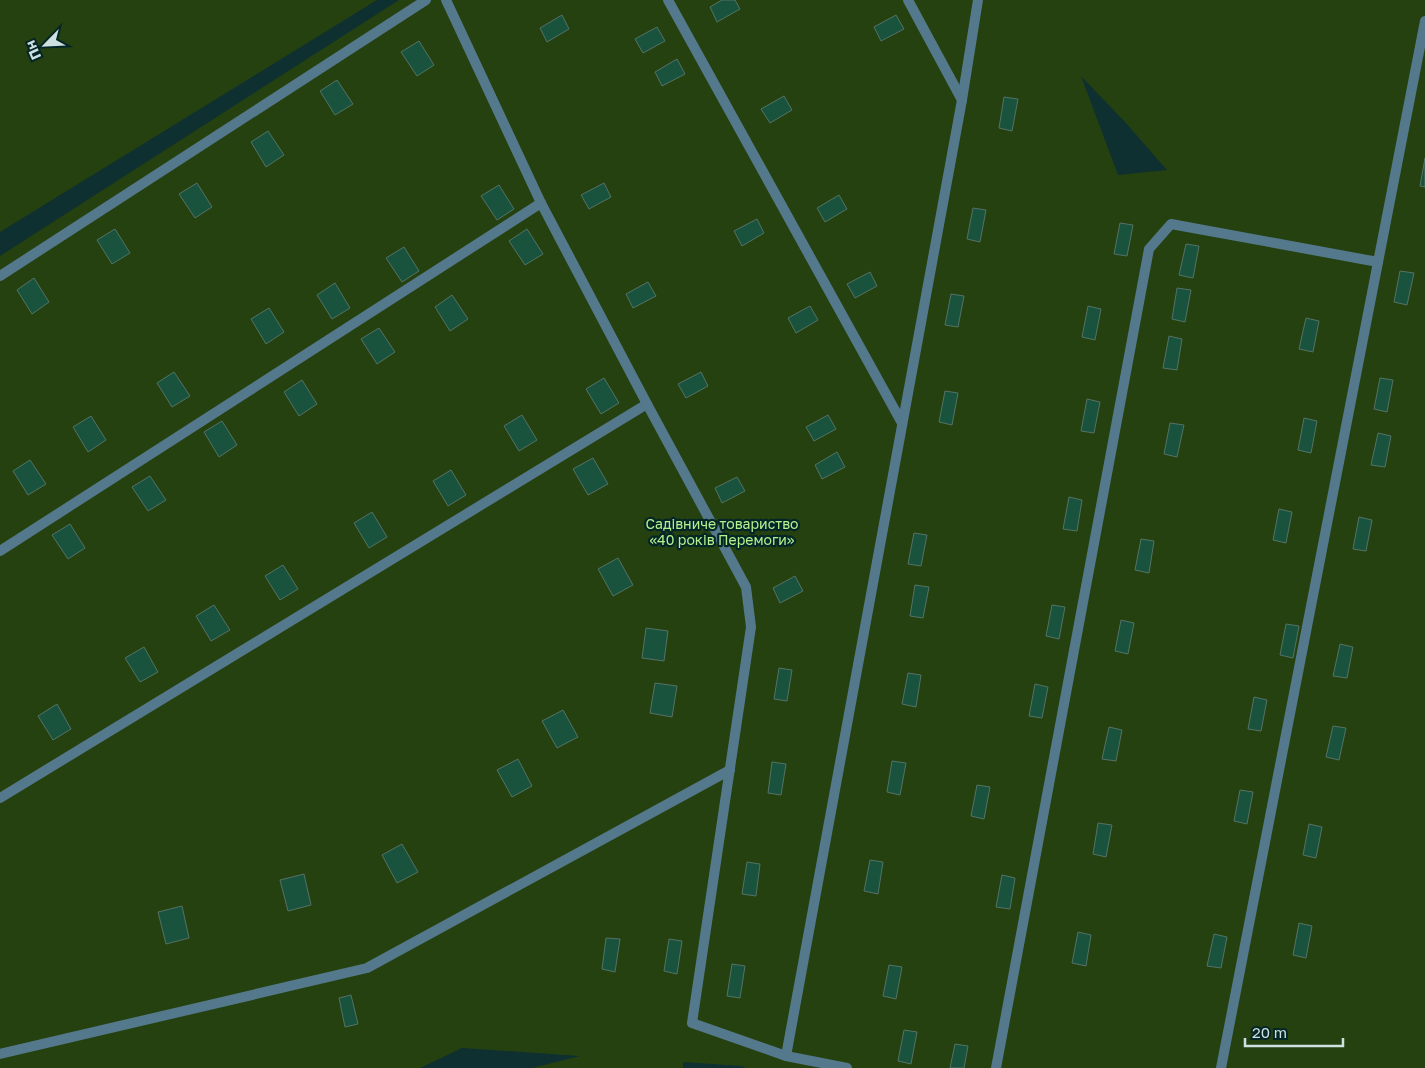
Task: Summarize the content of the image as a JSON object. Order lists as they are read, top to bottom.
{
  "parks": ["Садівниче товариство «40 років Перемоги»"],
  "scale_bar": "20 m",
  "north": "bottom left"
}
